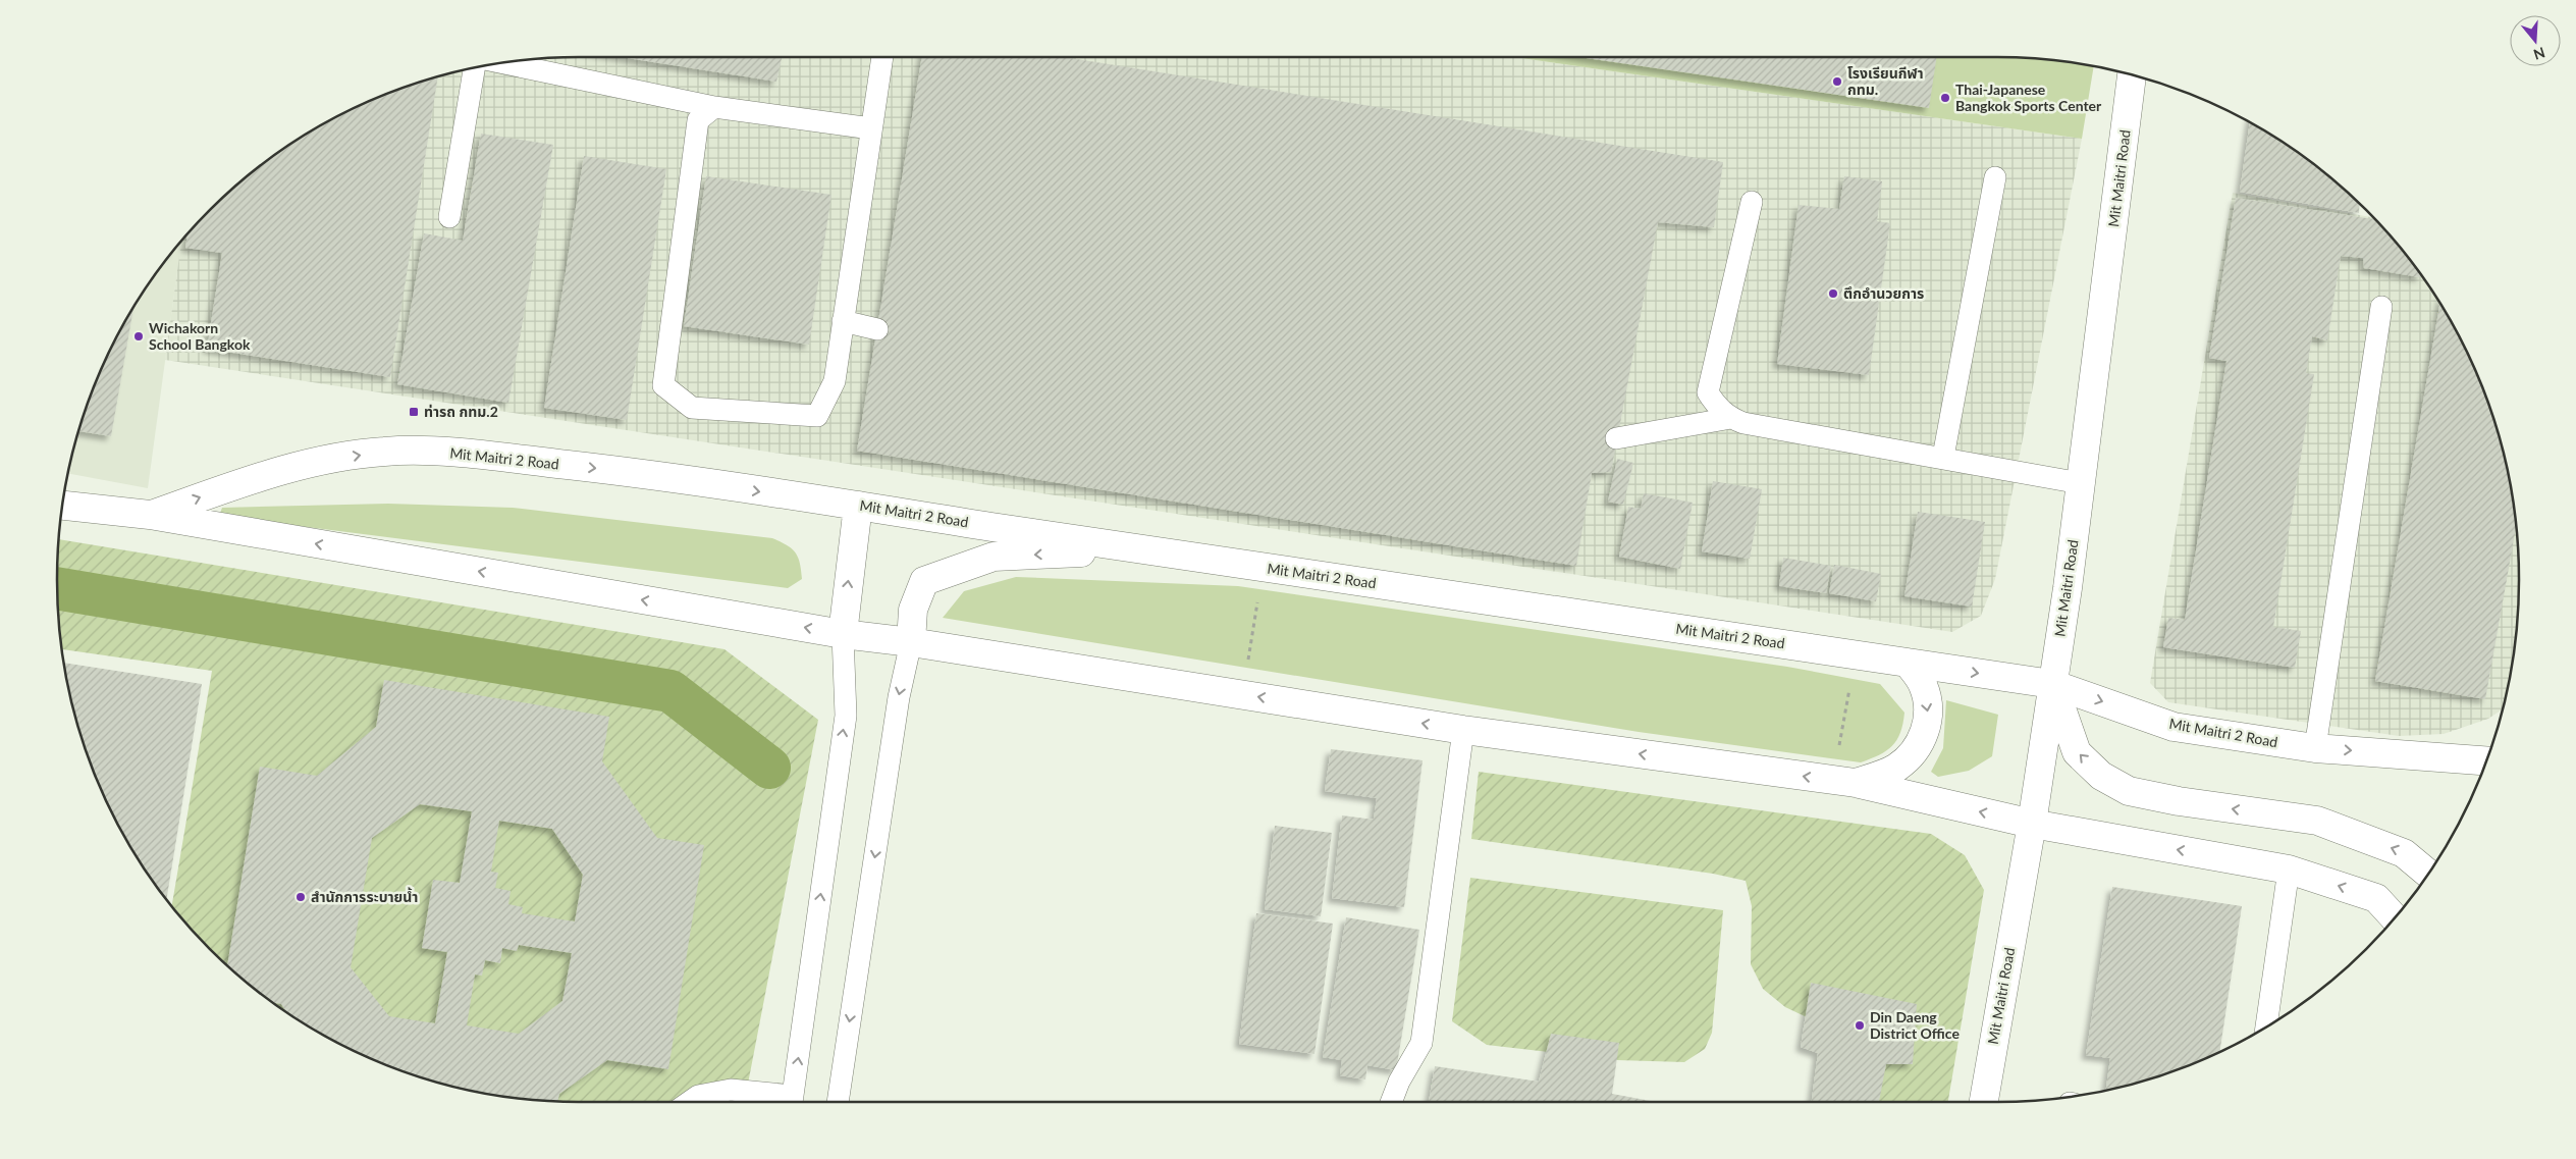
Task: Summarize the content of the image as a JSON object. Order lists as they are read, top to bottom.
{
  "streets": {
    "street": ["Mit Maitri Road", "Mit Maitri 2 Road"]
  },
  "crossings": [
    ["Mit Maitri Road", "Mit Maitri 2 Road"]
  ],
  "places": {
    "other": [
      "โรงเรียนกีฬา กทม.",
      "Thai-Japanese Bangkok Sports Center",
      "ตึกอำนวยการ",
      "Wichakorn School Bangkok",
      "สำนักการระบายน้ำ",
      "Din Daeng District Office"
    ],
    "transit": ["ท่ารถ กทม.2"]
  },
  "north": "bottom"
}
